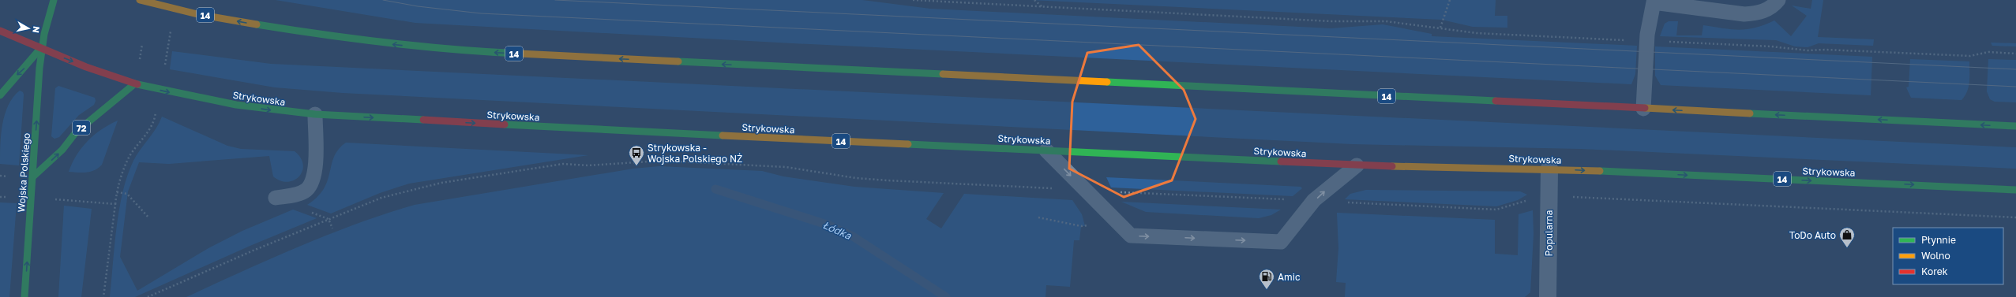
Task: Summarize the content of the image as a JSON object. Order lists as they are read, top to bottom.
{
  "streets": {
    "main road": [
      "14",
      "Strykowska",
      "72",
      "Wojska Polskiego"
    ],
    "street": ["Popularna"]
  },
  "crossings": [
    ["14", "Strykowska"],
    ["14", "Wojska Polskiego"],
    ["Strykowska", "72"],
    ["Strykowska", "Wojska Polskiego"],
    ["Strykowska", "Popularna"],
    ["72", "Wojska Polskiego"]
  ],
  "one_way": ["Strykowska"],
  "water": ["Łódka"],
  "places": {
    "bus stop": ["Strykowska - Wojska Polskiego NŻ"],
    "shop": ["ToDo Auto"],
    "fuel station": ["Amic"]
  },
  "legend": ["Płynnie", "Wolno", "Korek"],
  "north": "right"
}
